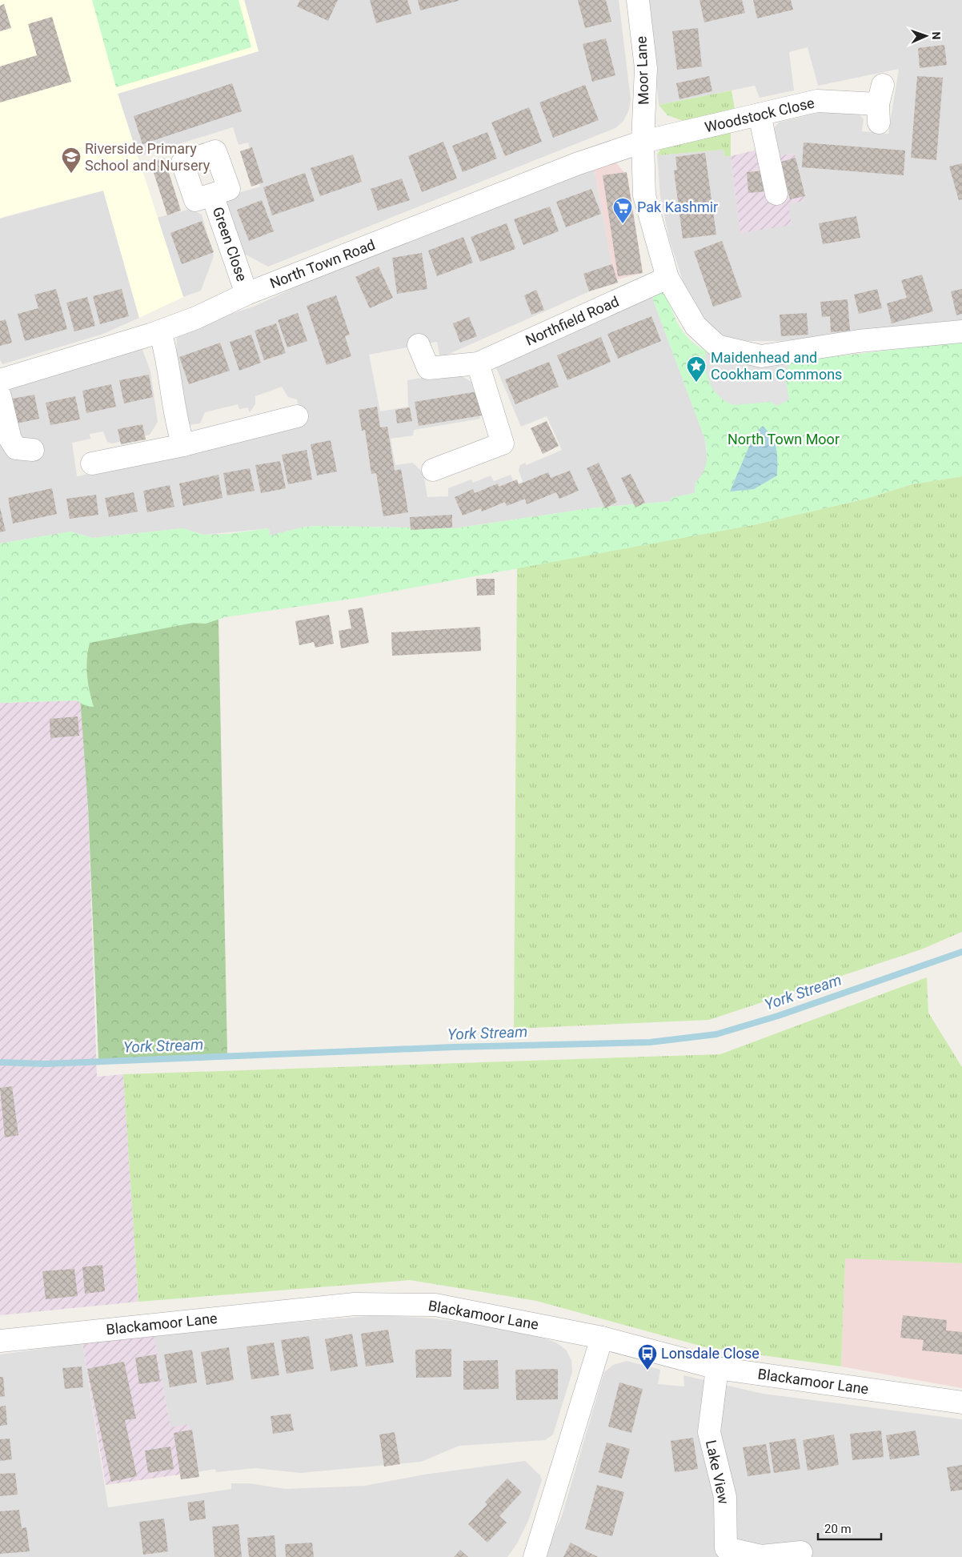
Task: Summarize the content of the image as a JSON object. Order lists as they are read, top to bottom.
{
  "streets": {
    "street": [
      "Moor Lane",
      "Woodstock Close",
      "Green Close",
      "North Town Road",
      "Northfield Road",
      "Blackamoor Lane",
      "Lake View"
    ]
  },
  "crossings": [
    ["Moor Lane", "Woodstock Close"],
    ["Moor Lane", "North Town Road"],
    ["Woodstock Close", "North Town Road"],
    ["Green Close", "North Town Road"],
    ["Blackamoor Lane", "Lake View"]
  ],
  "water": ["York Stream"],
  "parks": ["North Town Moor"],
  "places": {
    "school or university": ["Riverside Primary School and Nursery"],
    "supermarket": ["Pak Kashmir"],
    "place": ["Maidenhead and Cookham Commons"],
    "bus stop": ["Lonsdale Close"]
  },
  "scale_bar": "20 m",
  "north": "right"
}
